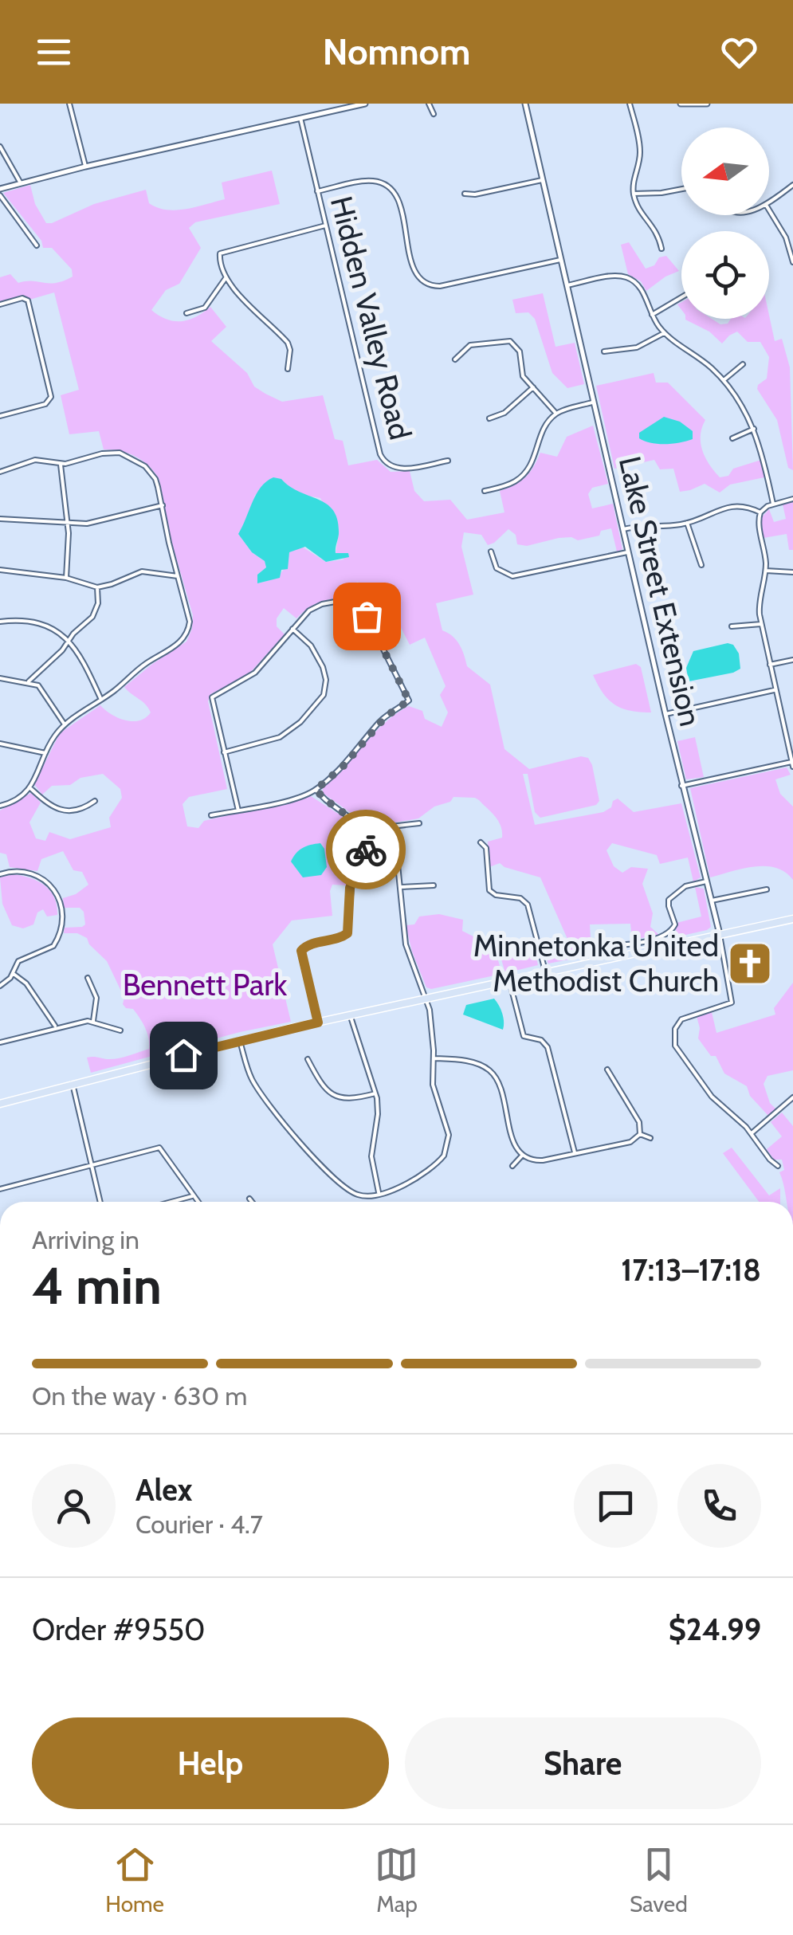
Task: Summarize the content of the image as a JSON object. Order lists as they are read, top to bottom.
{
  "streets": {
    "street": ["Hidden Valley Road", "Lake Street Extension"]
  },
  "parks": ["Bennett Park"],
  "places": {
    "church": ["Minnetonka United Methodist Church"]
  },
  "north": "left",
  "page": {
    "header": "Nomnom",
    "heading": ["4 min", "Arriving in", "17:13–17:18"],
    "panel": [
      "Alex",
      "Courier · 4.7",
      "Order #9550",
      "$24.99"
    ],
    "bar": "On the way · 630 m",
    "buttons": ["Help", "Share"],
    "tabs": ["Home", "Map", "Saved"]
  }
}
